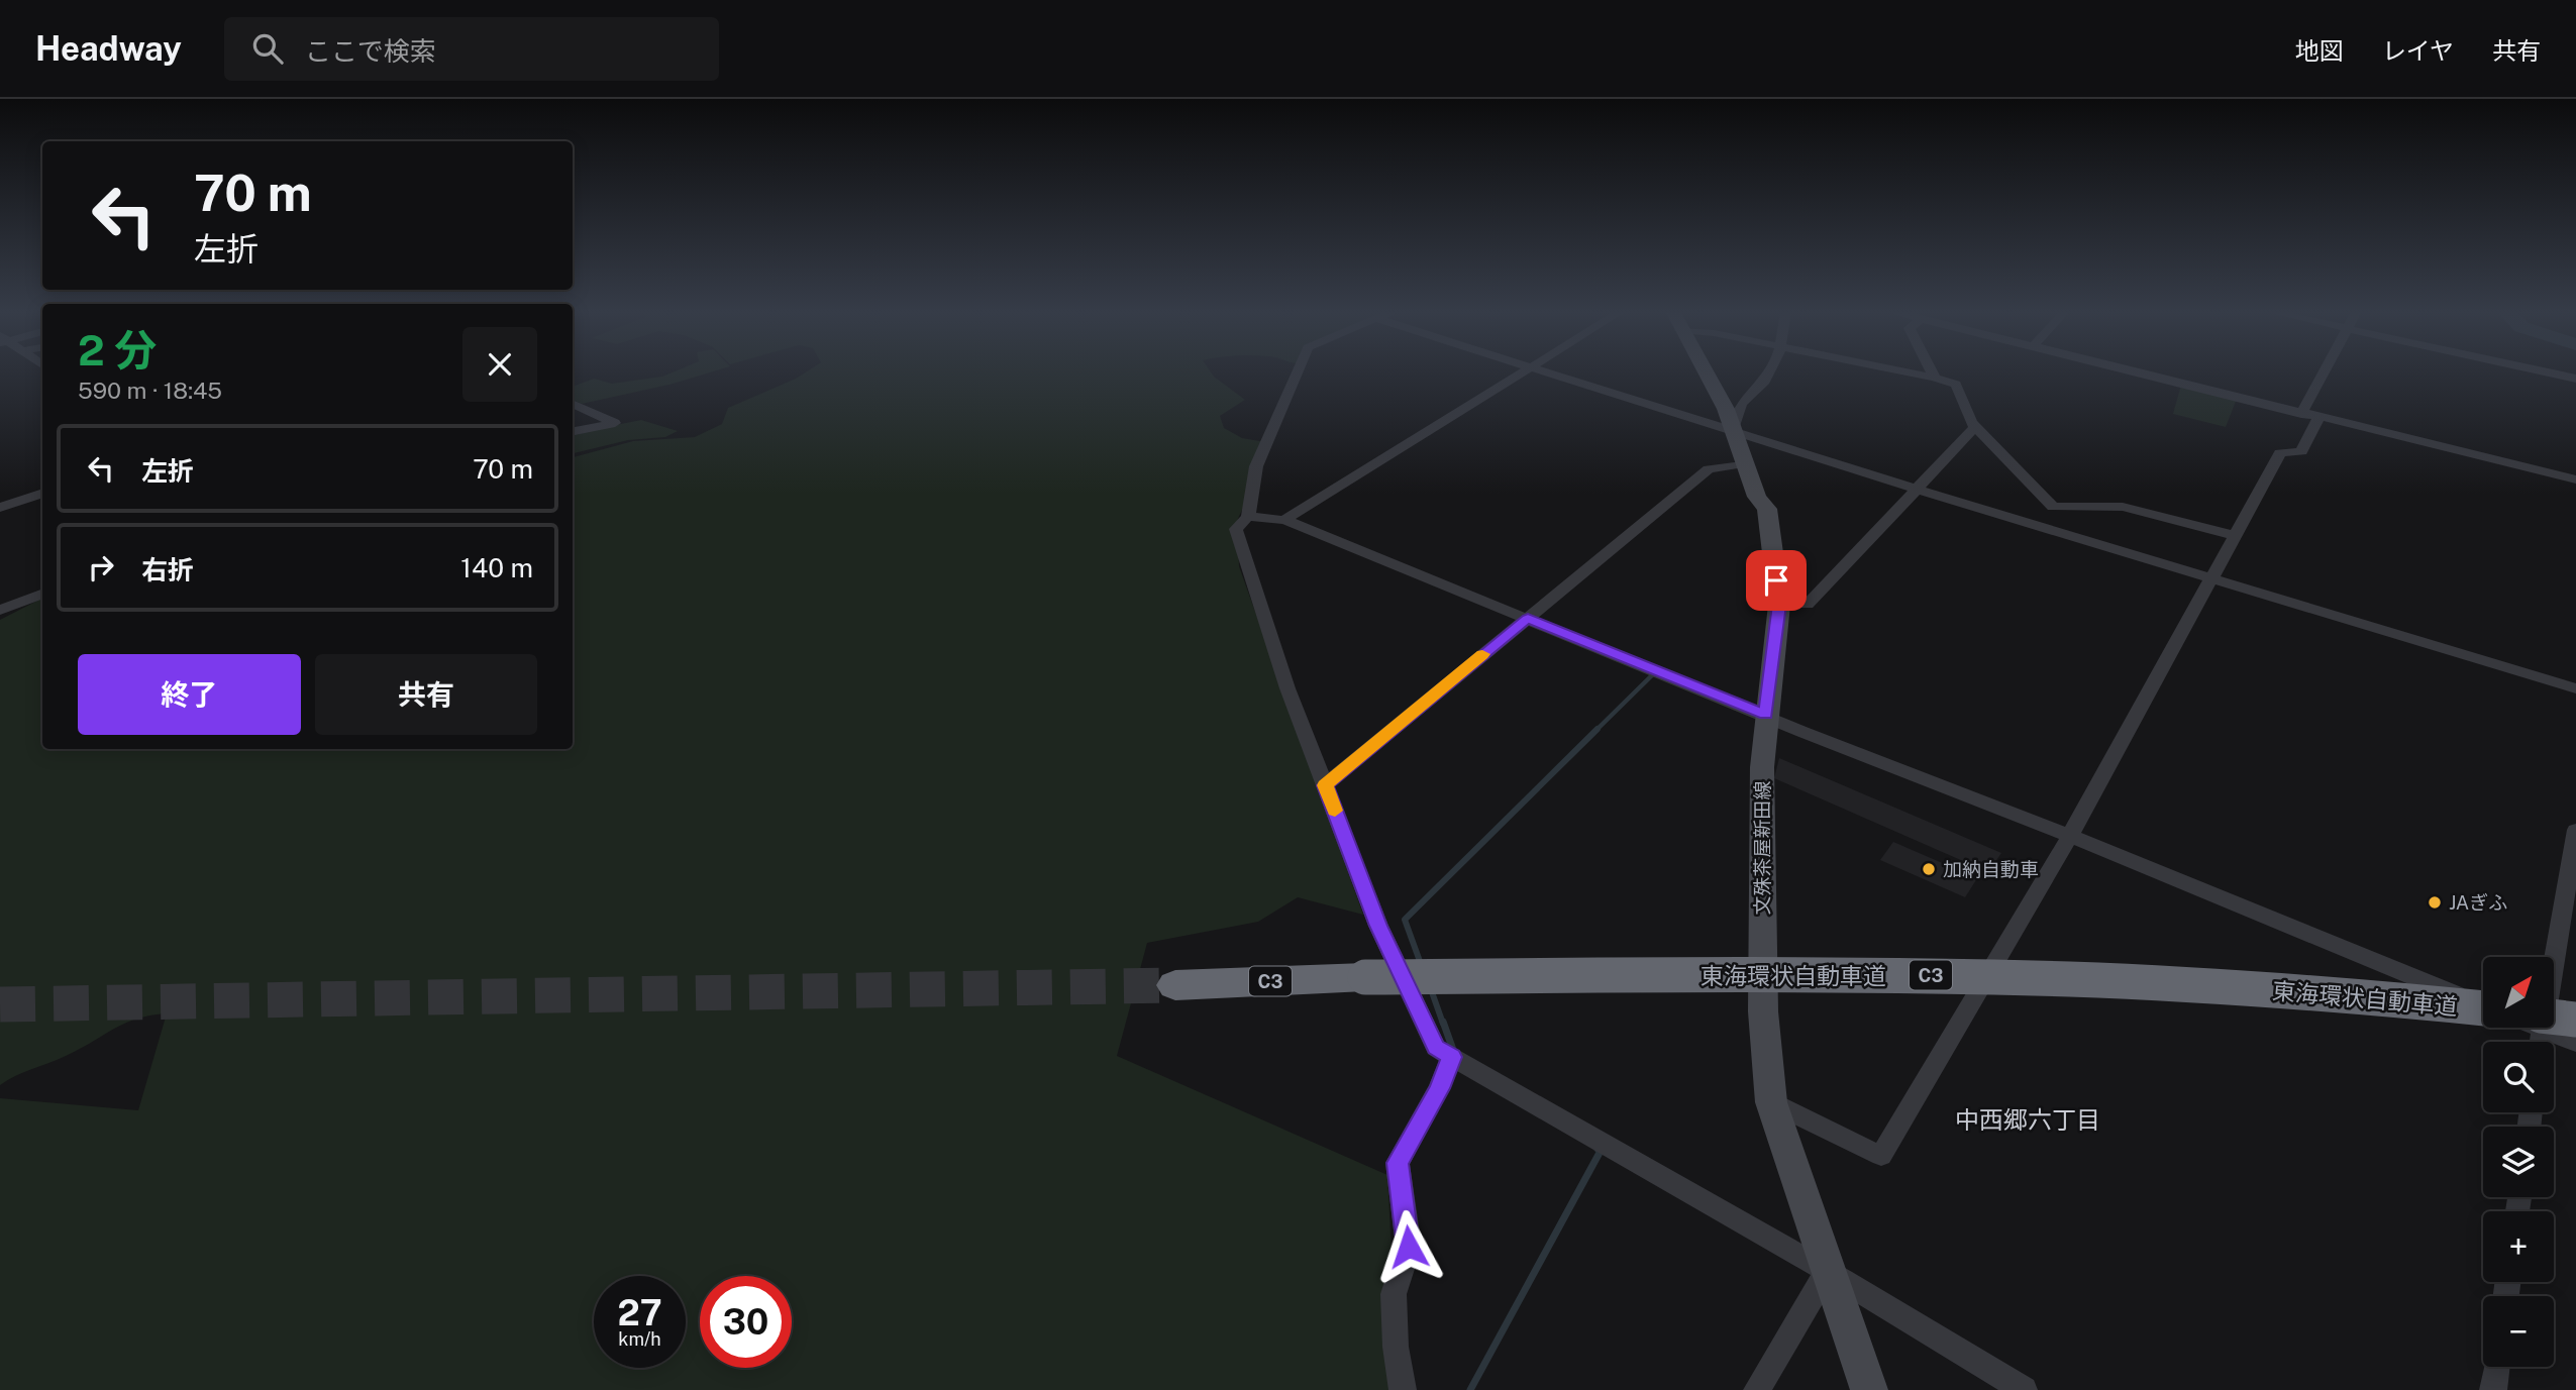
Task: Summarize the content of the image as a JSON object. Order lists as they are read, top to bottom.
{
  "streets": {
    "highway": ["東海環状自動車道", "C3"],
    "main road": ["文殊茶屋新田線"]
  },
  "districts": ["中西郷六丁目"],
  "places": ["加納自動車", "JAぎふ"],
  "north": "top right",
  "page": {
    "header": "Headway",
    "search": "ここで検索",
    "nav": ["地図", "レイヤ", "共有"],
    "turn": ["70 m", "左折"],
    "heading": ["2 分", "590 m · 18:45"],
    "list": [
      {
        "name": "左折",
        "value": "70 m"
      },
      {
        "name": "右折",
        "value": "140 m"
      }
    ],
    "buttons": ["終了", "共有"],
    "map_buttons": ["+", "−"],
    "speed": "27 km/h",
    "limit": "30"
  }
}
